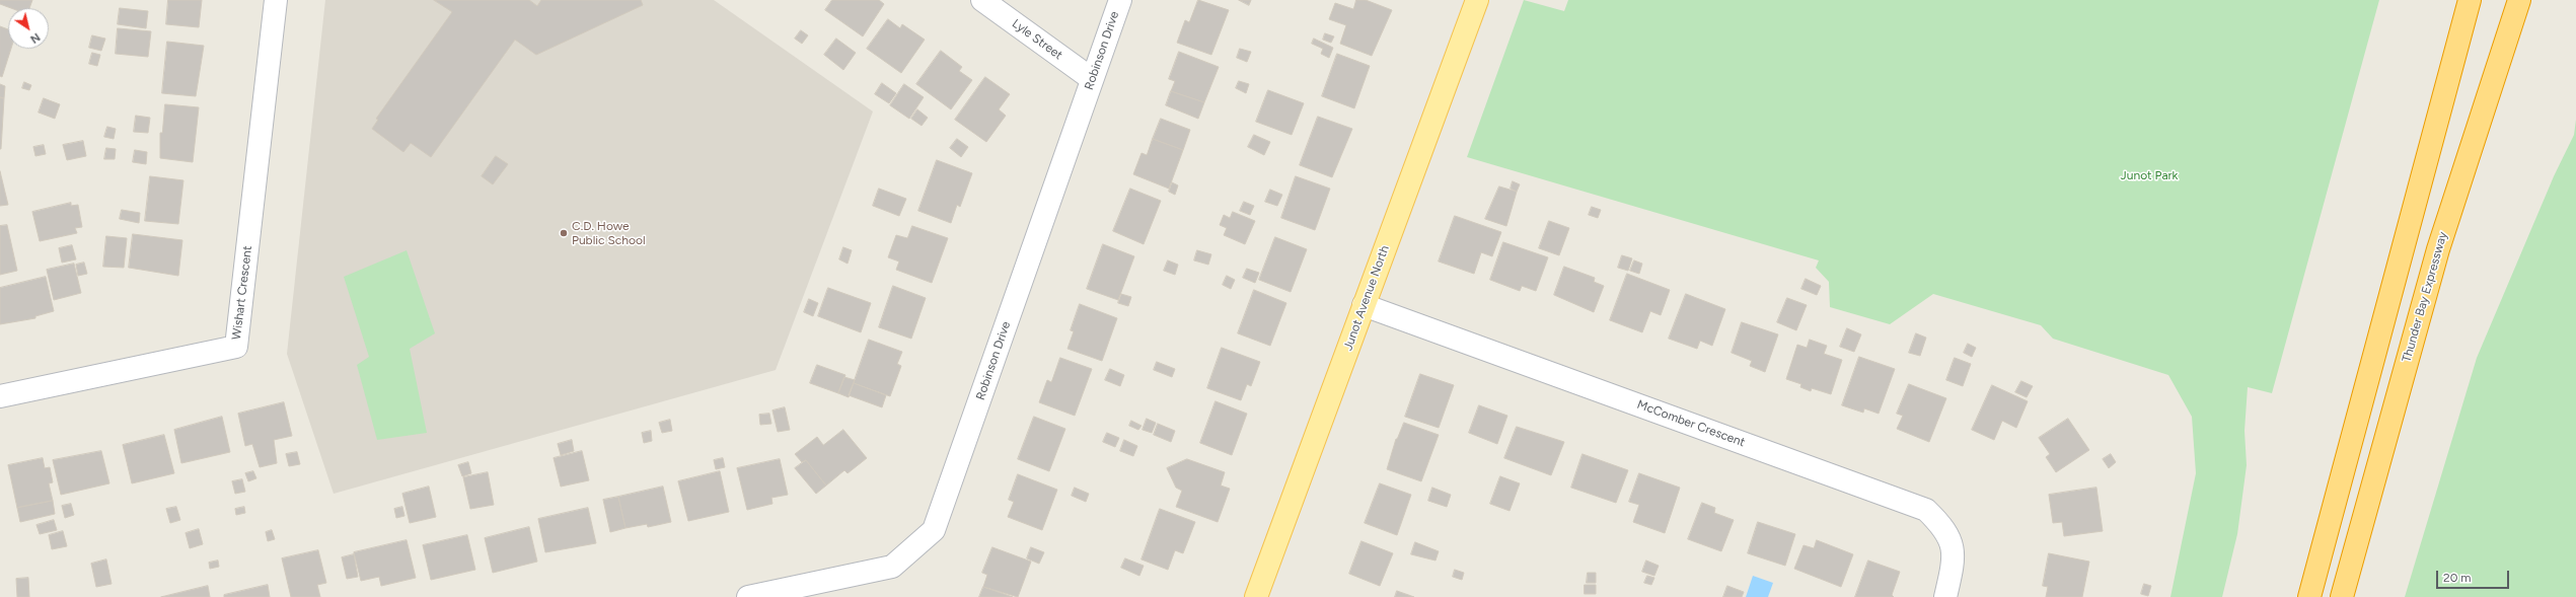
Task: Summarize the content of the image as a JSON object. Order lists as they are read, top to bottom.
{
  "streets": {
    "highway": ["Thunder Bay Expressway"],
    "main road": ["Junot Avenue North"],
    "street": [
      "Lyle Street",
      "Robinson Drive",
      "Wishart Crescent",
      "McComber Crescent"
    ]
  },
  "crossings": [
    ["Lyle Street", "Robinson Drive"],
    ["Junot Avenue North", "McComber Crescent"]
  ],
  "parks": ["Junot Park"],
  "places": ["C.D. Howe Public School"],
  "scale_bar": "20 m",
  "north": "bottom right"
}
